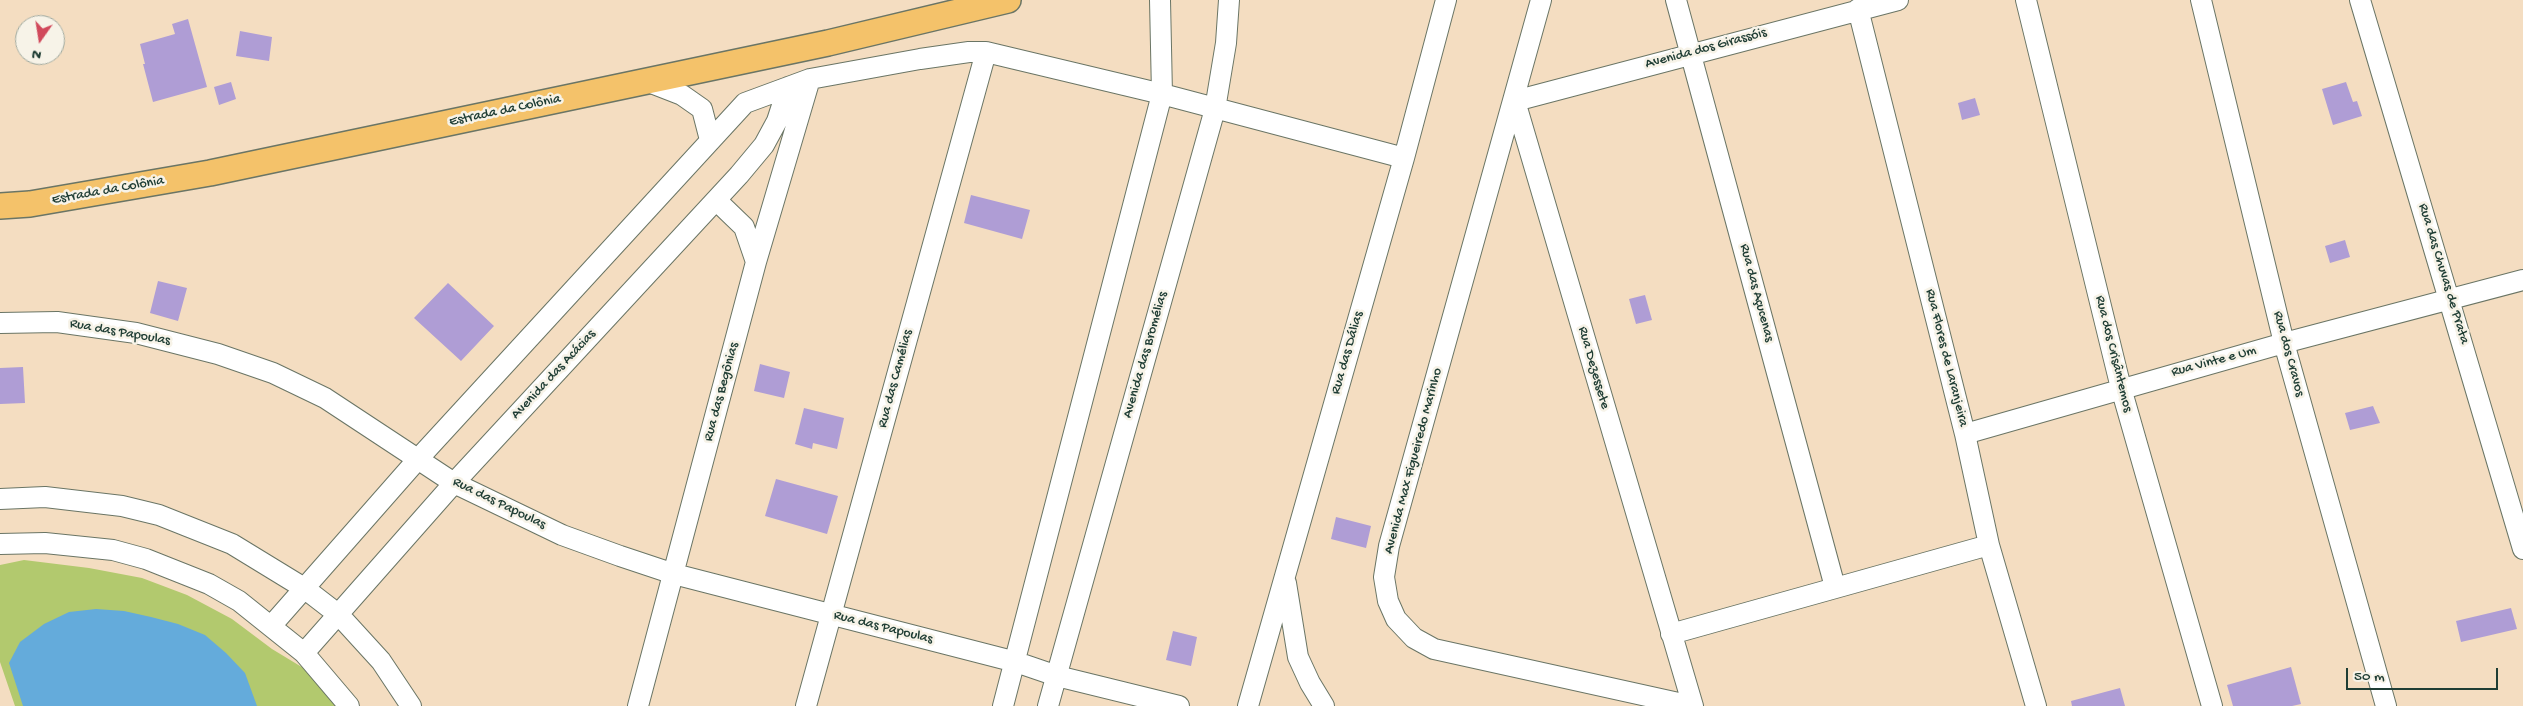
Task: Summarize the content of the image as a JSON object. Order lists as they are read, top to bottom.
{
  "streets": {
    "main road": ["Estrada da Colônia"],
    "street": [
      "Avenida dos Girassóis",
      "Rua das Chuvas de Prata",
      "Rua das Açucenas",
      "Rua das Papoulas",
      "Rua das Dálias",
      "Rua dos Crisântemos",
      "Rua dos Cravos",
      "Avenida das Bromélias",
      "Rua Flores de Laranjeira",
      "Rua Vinte e Um",
      "Rua Dezessete",
      "Avenida das Acácias",
      "Rua das Camélias",
      "Rua das Begônias",
      "Avenida Max Figueiredo Marinho"
    ]
  },
  "crossings": [
    ["Avenida dos Girassóis", "Rua das Açucenas"],
    ["Avenida dos Girassóis", "Rua Flores de Laranjeira"],
    ["Avenida dos Girassóis", "Rua Dezessete"],
    ["Avenida dos Girassóis", "Avenida Max Figueiredo Marinho"],
    ["Rua das Chuvas de Prata", "Rua Vinte e Um"],
    ["Rua das Papoulas", "Avenida das Bromélias"],
    ["Rua das Papoulas", "Avenida das Acácias"],
    ["Rua das Papoulas", "Rua das Camélias"],
    ["Rua das Papoulas", "Rua das Begônias"],
    ["Rua dos Crisântemos", "Rua Vinte e Um"],
    ["Rua dos Cravos", "Rua Vinte e Um"],
    ["Rua Flores de Laranjeira", "Rua Vinte e Um"],
    ["Rua Dezessete", "Avenida Max Figueiredo Marinho"]
  ],
  "scale_bar": "50 m",
  "north": "bottom"
}
